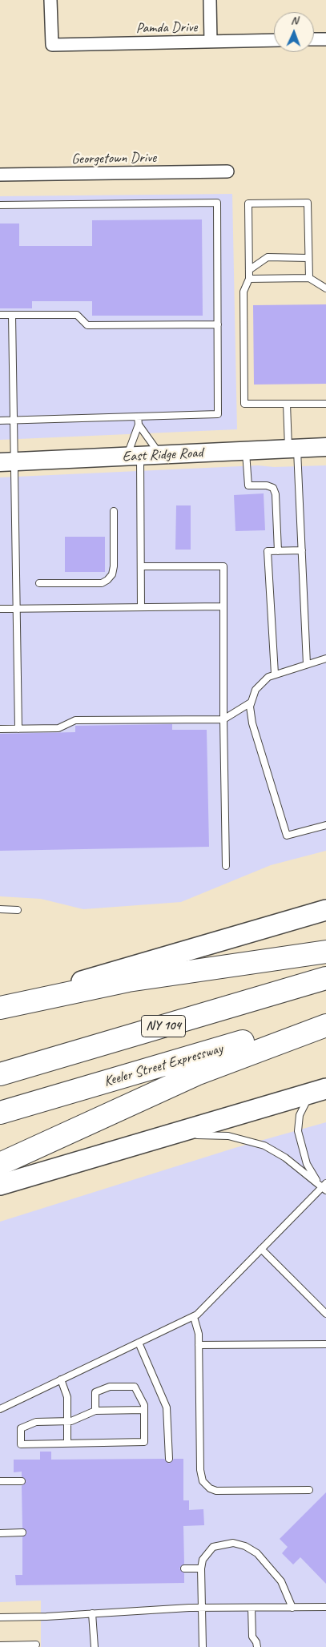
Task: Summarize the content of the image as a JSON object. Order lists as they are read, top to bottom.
{
  "streets": {
    "highway": ["NY 104", "Keeler Street Expressway"],
    "main road": ["East Ridge Road"],
    "street": ["Pamda Drive", "Georgetown Drive"]
  },
  "north": "top"
}
